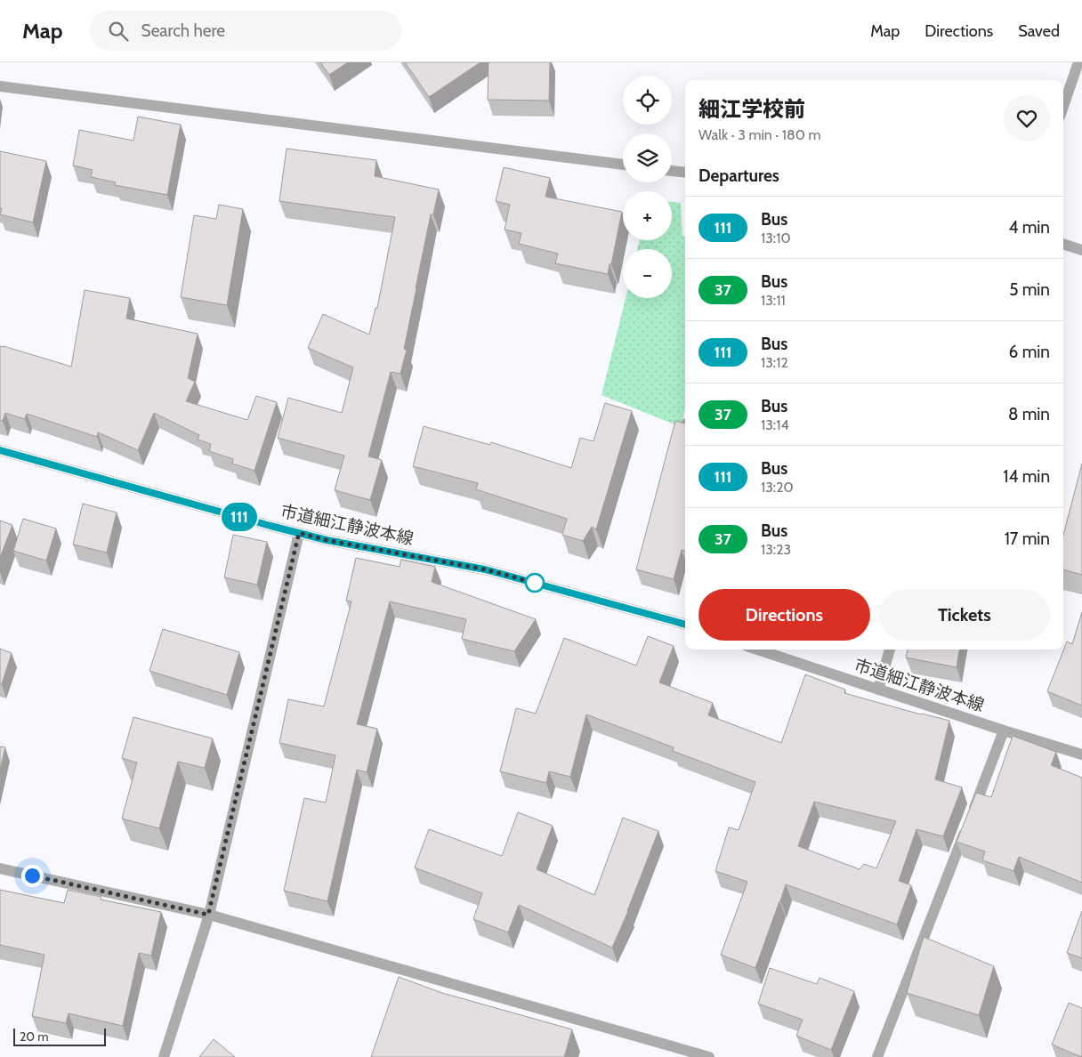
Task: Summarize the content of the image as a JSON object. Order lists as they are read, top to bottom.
{
  "streets": {
    "street": ["市道細江静波本線"]
  },
  "lines": ["bus line 111"],
  "scale_bar": "20 m",
  "page": {
    "header": "Map",
    "search": "Search here",
    "nav": ["Map", "Directions", "Saved"],
    "on_map": "111",
    "map_buttons": ["+", "−"],
    "heading": [
      ["細江学校前", "Walk · 3 min · 180 m"],
      "Departures"
    ],
    "list": [
      {
        "mark": "111",
        "name": "Bus",
        "note": "13:10",
        "value": "4 min"
      },
      {
        "mark": "37",
        "name": "Bus",
        "note": "13:11",
        "value": "5 min"
      },
      {
        "mark": "111",
        "name": "Bus",
        "note": "13:12",
        "value": "6 min"
      },
      {
        "mark": "37",
        "name": "Bus",
        "note": "13:14",
        "value": "8 min"
      },
      {
        "mark": "111",
        "name": "Bus",
        "note": "13:20",
        "value": "14 min"
      },
      {
        "mark": "37",
        "name": "Bus",
        "note": "13:23",
        "value": "17 min"
      }
    ],
    "buttons": ["Directions", "Tickets"],
    "scale": "20 m"
  }
}
